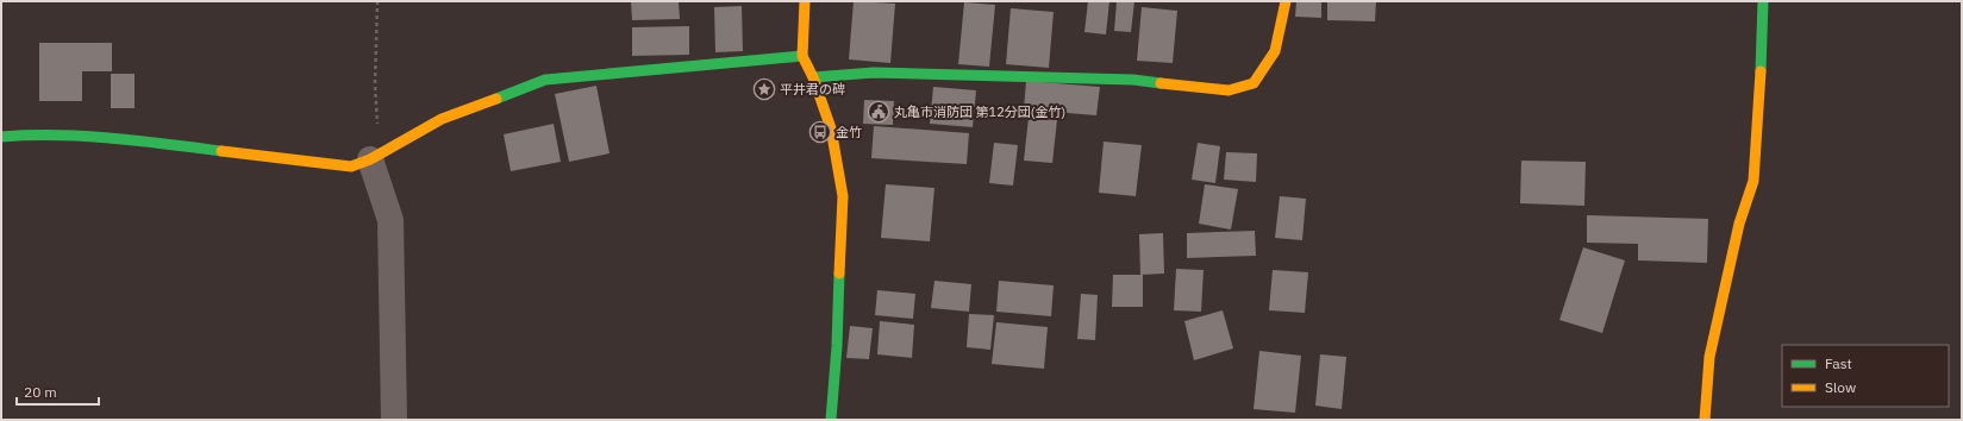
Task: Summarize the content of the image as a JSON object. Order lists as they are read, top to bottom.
{
  "places": {
    "place": ["平井君の碑"],
    "public building": ["丸亀市消防団 第12分団(金竹)"],
    "bus stop": ["金竹"]
  },
  "legend": ["Fast", "Slow"],
  "scale_bar": "20 m"
}
